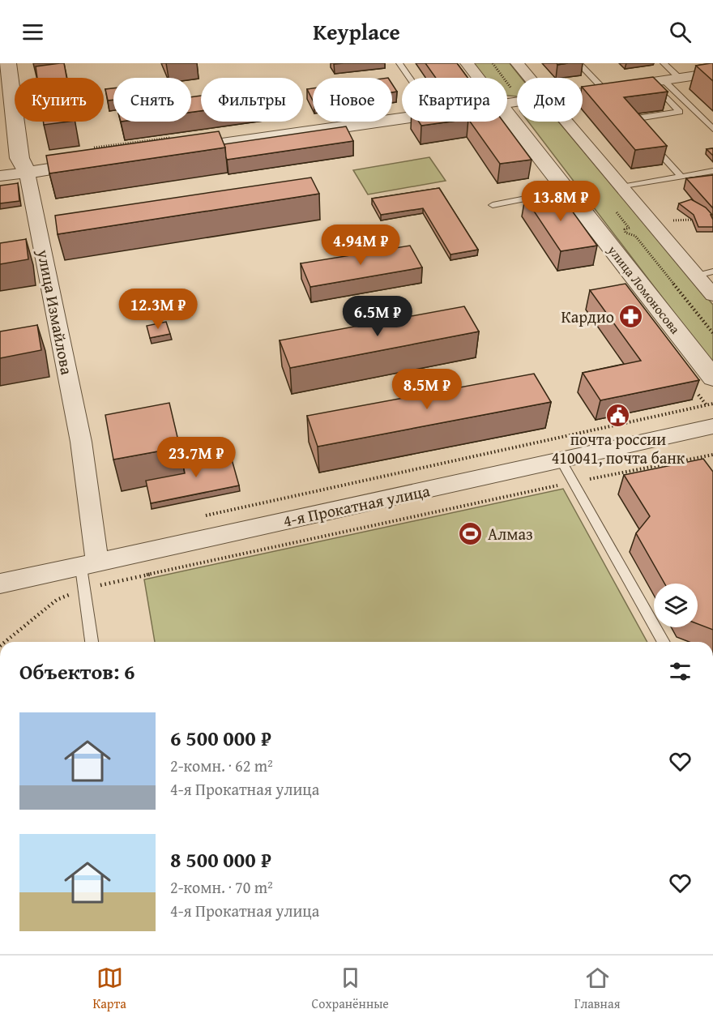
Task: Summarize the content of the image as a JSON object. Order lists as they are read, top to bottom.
{
  "streets": {
    "street": ["улица Ломоносова", "улица Измайлова", "4-я Прокатная улица"]
  },
  "crossings": [
    ["улица Измайлова", "4-я Прокатная улица"]
  ],
  "places": {
    "pharmacy": ["Кардио"],
    "public building": ["почта россии 410041, почта банк"],
    "sports": ["Алмаз"]
  },
  "page": {
    "header": "Keyplace",
    "chip": [
      "Купить",
      "Снять",
      "Фильтры",
      "Новое",
      "Квартира",
      "Дом"
    ],
    "price": [
      "13.8M ₽",
      "4.94M ₽",
      "12.3M ₽",
      "6.5M ₽",
      "8.5M ₽",
      "23.7M ₽"
    ],
    "heading": "Объектов: 6",
    "list": [
      {
        "name": "6 500 000 ₽",
        "note": "2-комн. · 62 m² · 4-я Прокатная улица"
      },
      {
        "name": "8 500 000 ₽",
        "note": "2-комн. · 70 m² · 4-я Прокатная улица"
      }
    ],
    "tabs": ["Карта", "Сохранённые", "Главная"]
  }
}
